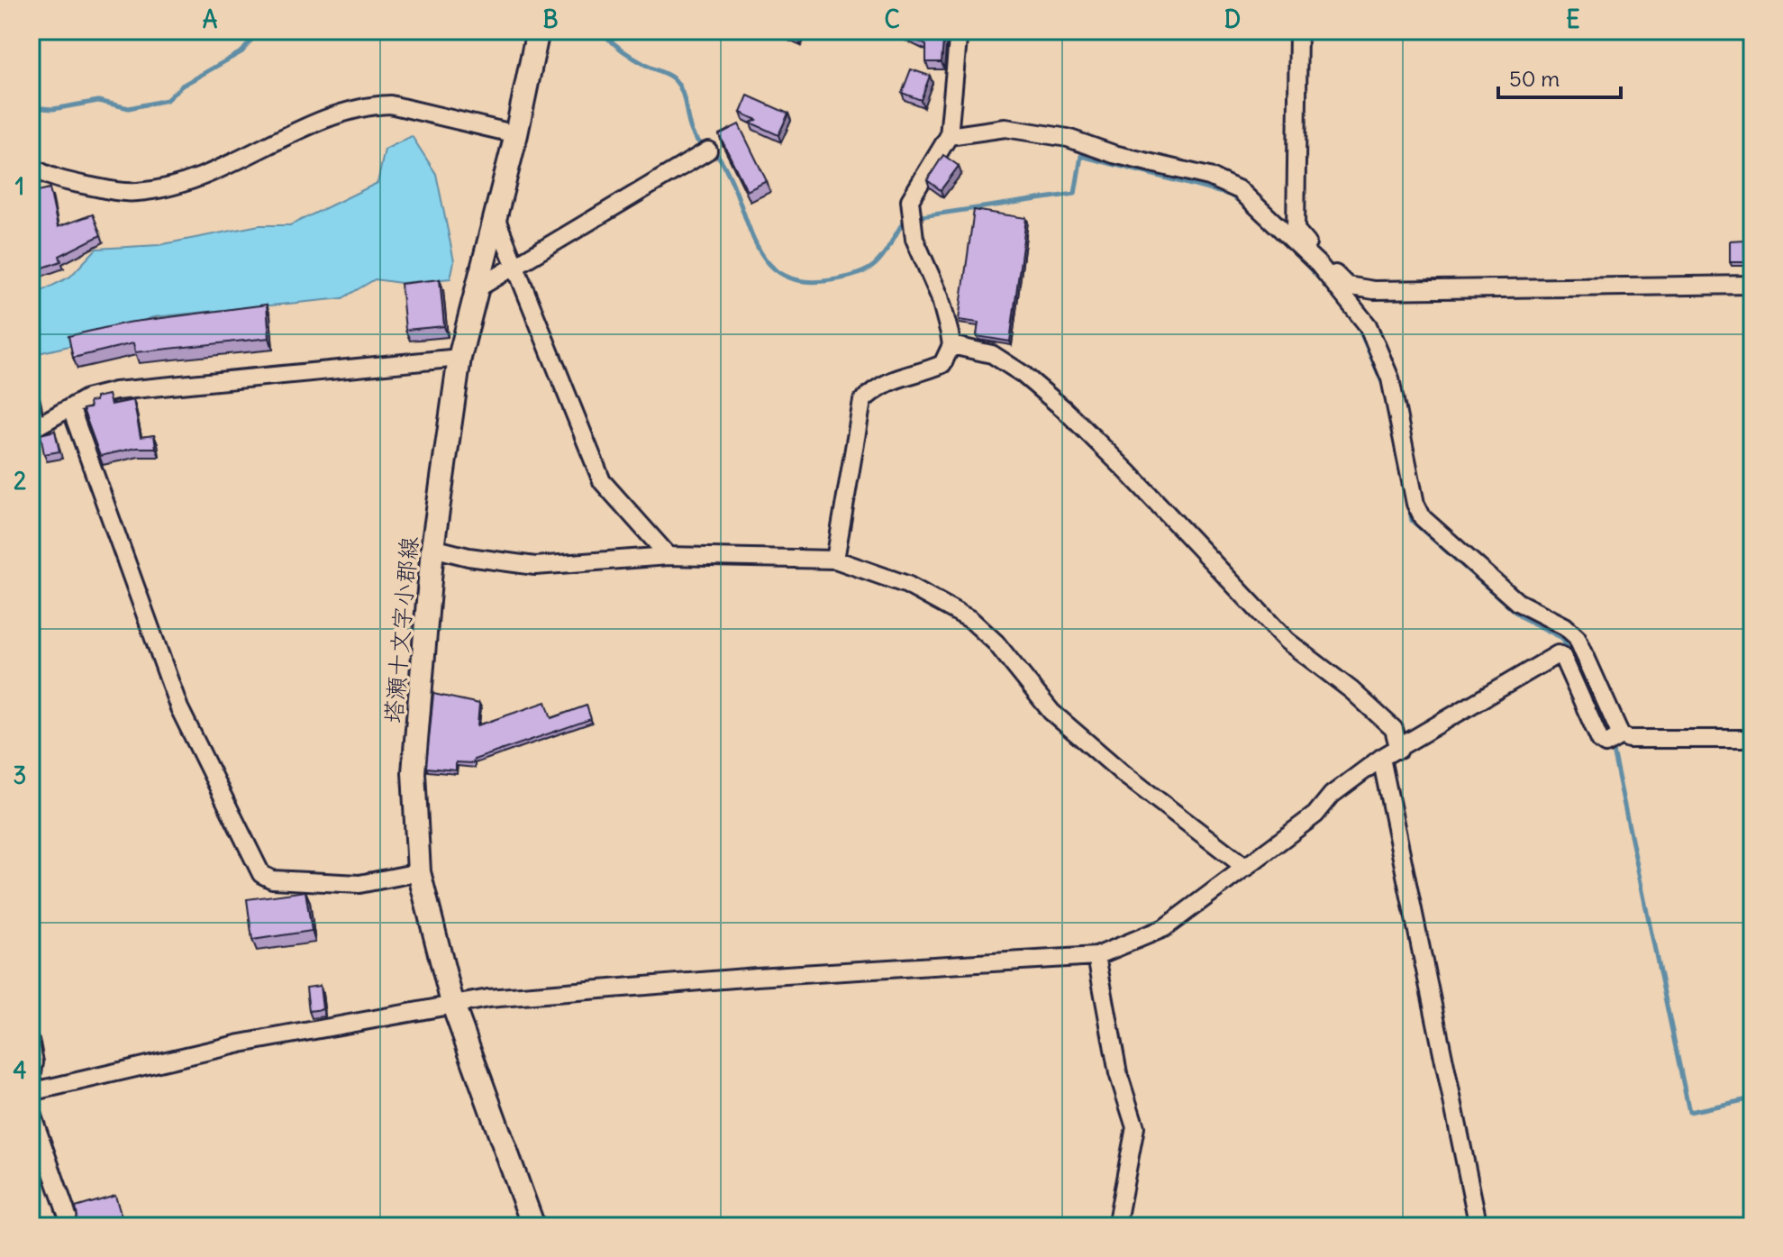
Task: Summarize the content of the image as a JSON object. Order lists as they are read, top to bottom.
{
  "streets": {
    "main road": ["塔瀬十文字小郡線"]
  },
  "scale_bar": "50 m",
  "grid": {
    "columns": [
      "A",
      "B",
      "C",
      "D",
      "E"
    ],
    "rows": [
      "1",
      "2",
      "3",
      "4"
    ]
  }
}
